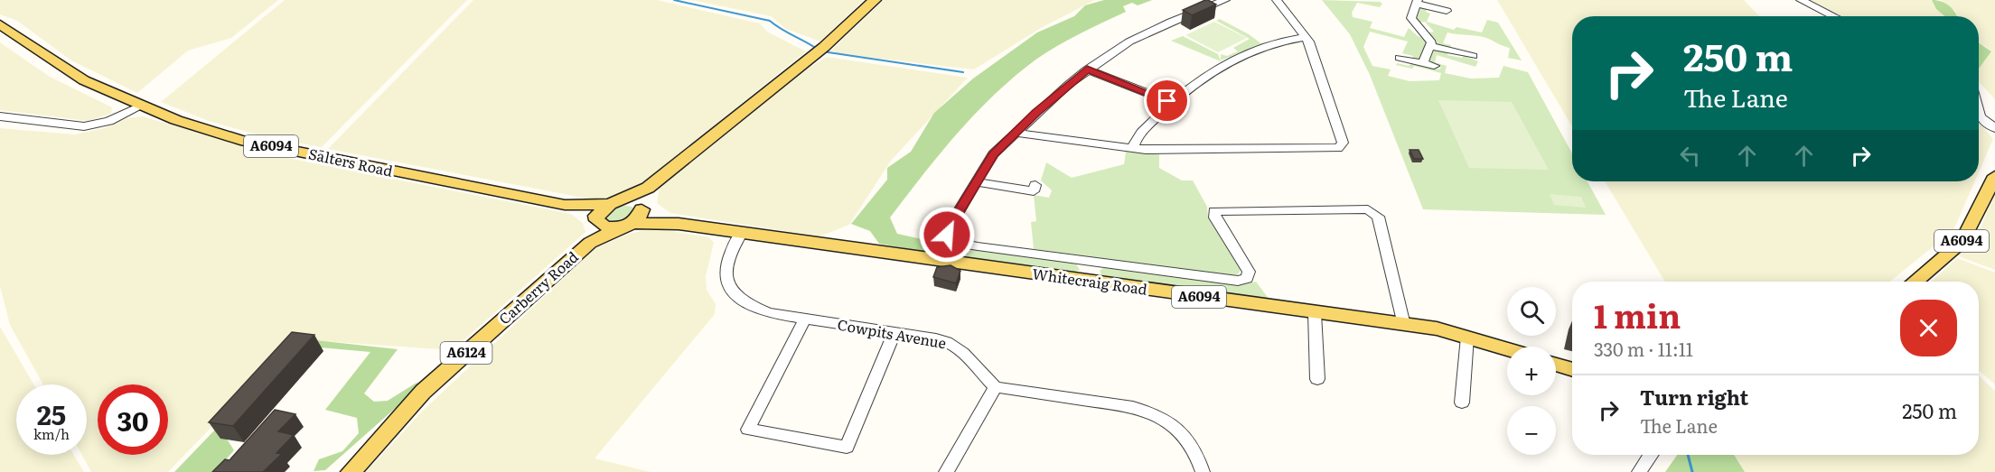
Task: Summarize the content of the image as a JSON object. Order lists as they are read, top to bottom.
{
  "streets": {
    "main road": [
      "A6094",
      "Salters Road",
      "Whitecraig Road",
      "Carberry Road",
      "A6124"
    ],
    "street": ["Cowpits Avenue"]
  },
  "crossings": [
    ["A6094", "Salters Road"],
    ["A6094", "Whitecraig Road"],
    ["A6094", "Carberry Road"],
    ["A6094", "Cowpits Avenue"],
    ["Salters Road", "Carberry Road"],
    ["Whitecraig Road", "Cowpits Avenue"]
  ],
  "page": {
    "turn": ["250 m", "The Lane"],
    "heading": ["1 min", "330 m · 11:11"],
    "map_buttons": ["+", "−"],
    "list": [
      {
        "name": "Turn right",
        "note": "The Lane",
        "value": "250 m"
      }
    ],
    "speed": "25 km/h",
    "limit": "30"
  }
}
